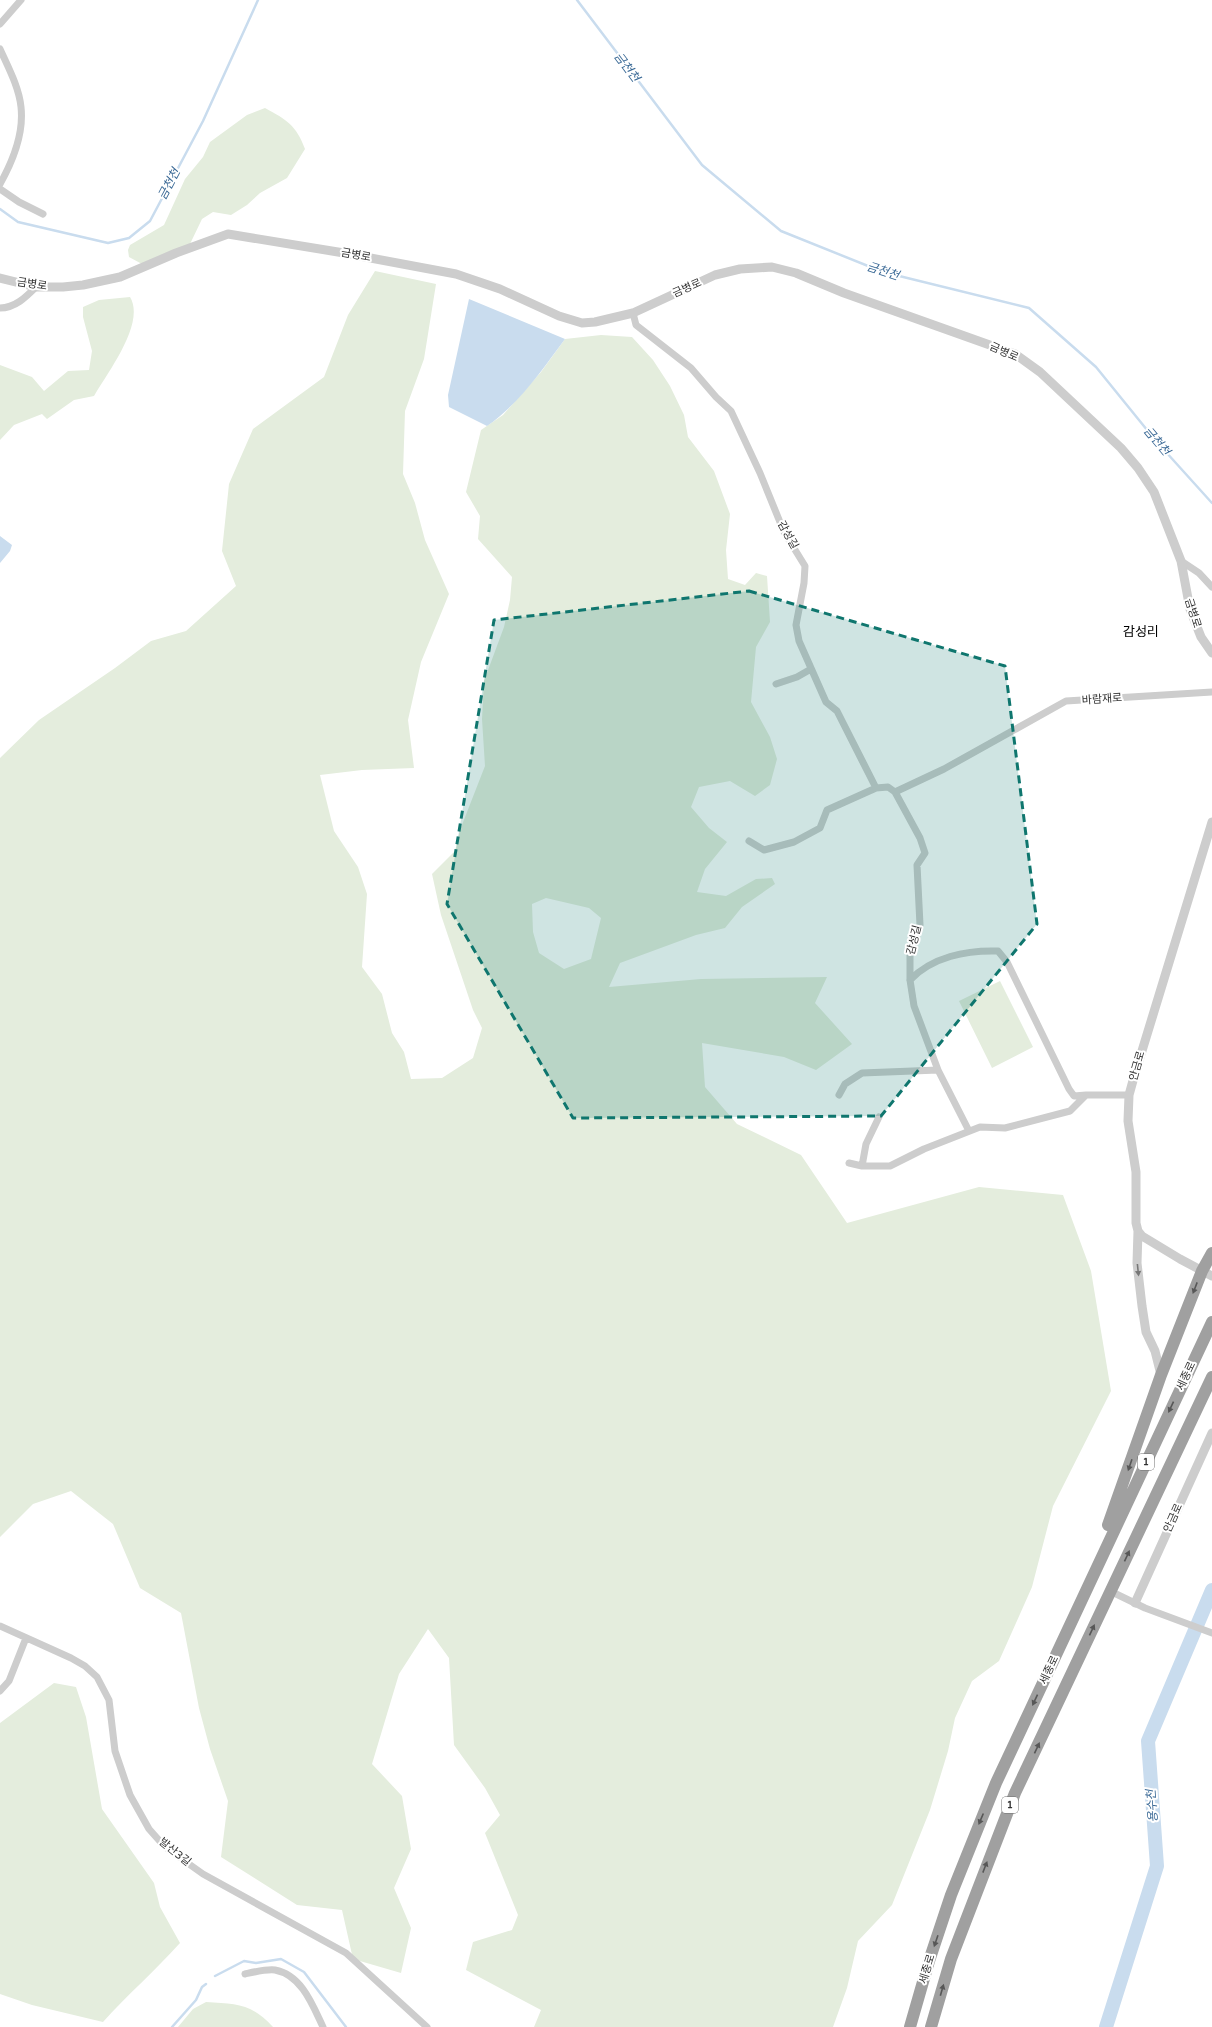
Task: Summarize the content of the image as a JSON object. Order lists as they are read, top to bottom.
{
  "streets": {
    "highway": ["세종로", "1"],
    "street": [
      "금병로",
      "감성길",
      "바람재로",
      "안금로",
      "발산3길"
    ]
  },
  "crossings": [
    ["금병로", "감성길"],
    ["감성길", "바람재로"]
  ],
  "districts": ["감성리"],
  "water": ["금천천", "용수천"]
}
